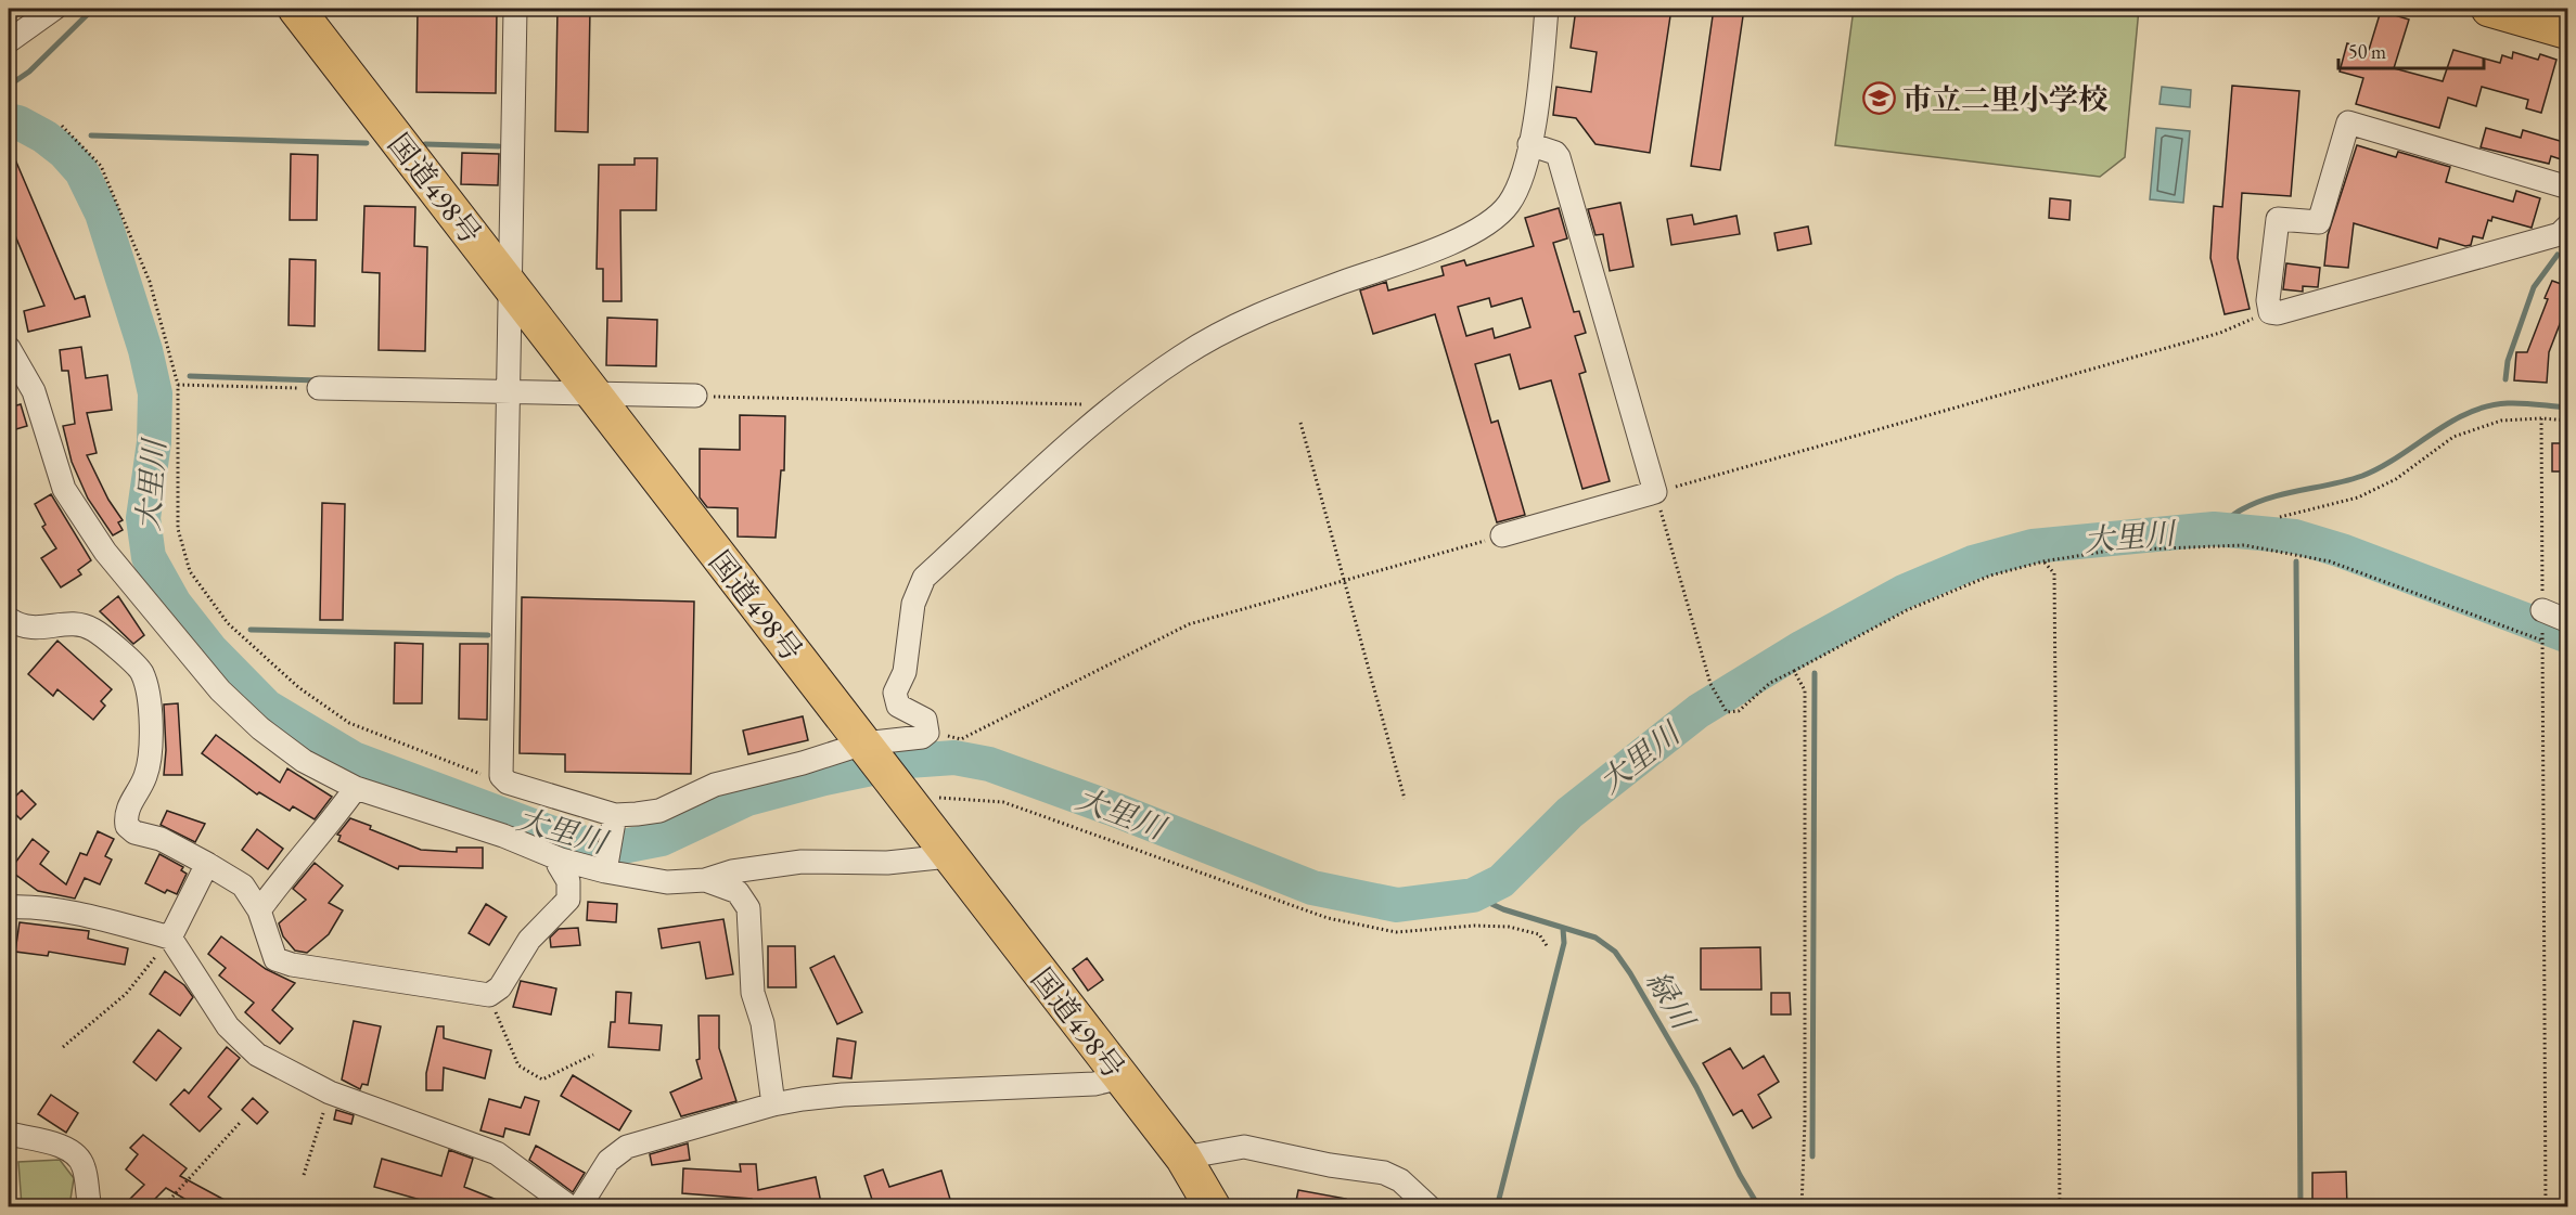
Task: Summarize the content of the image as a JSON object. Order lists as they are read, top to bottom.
{
  "streets": {
    "highway": ["国道498号"]
  },
  "water": ["大里川", "緑川"],
  "places": {
    "school or university": ["市立二里小学校"]
  },
  "scale_bar": "50 m"
}
